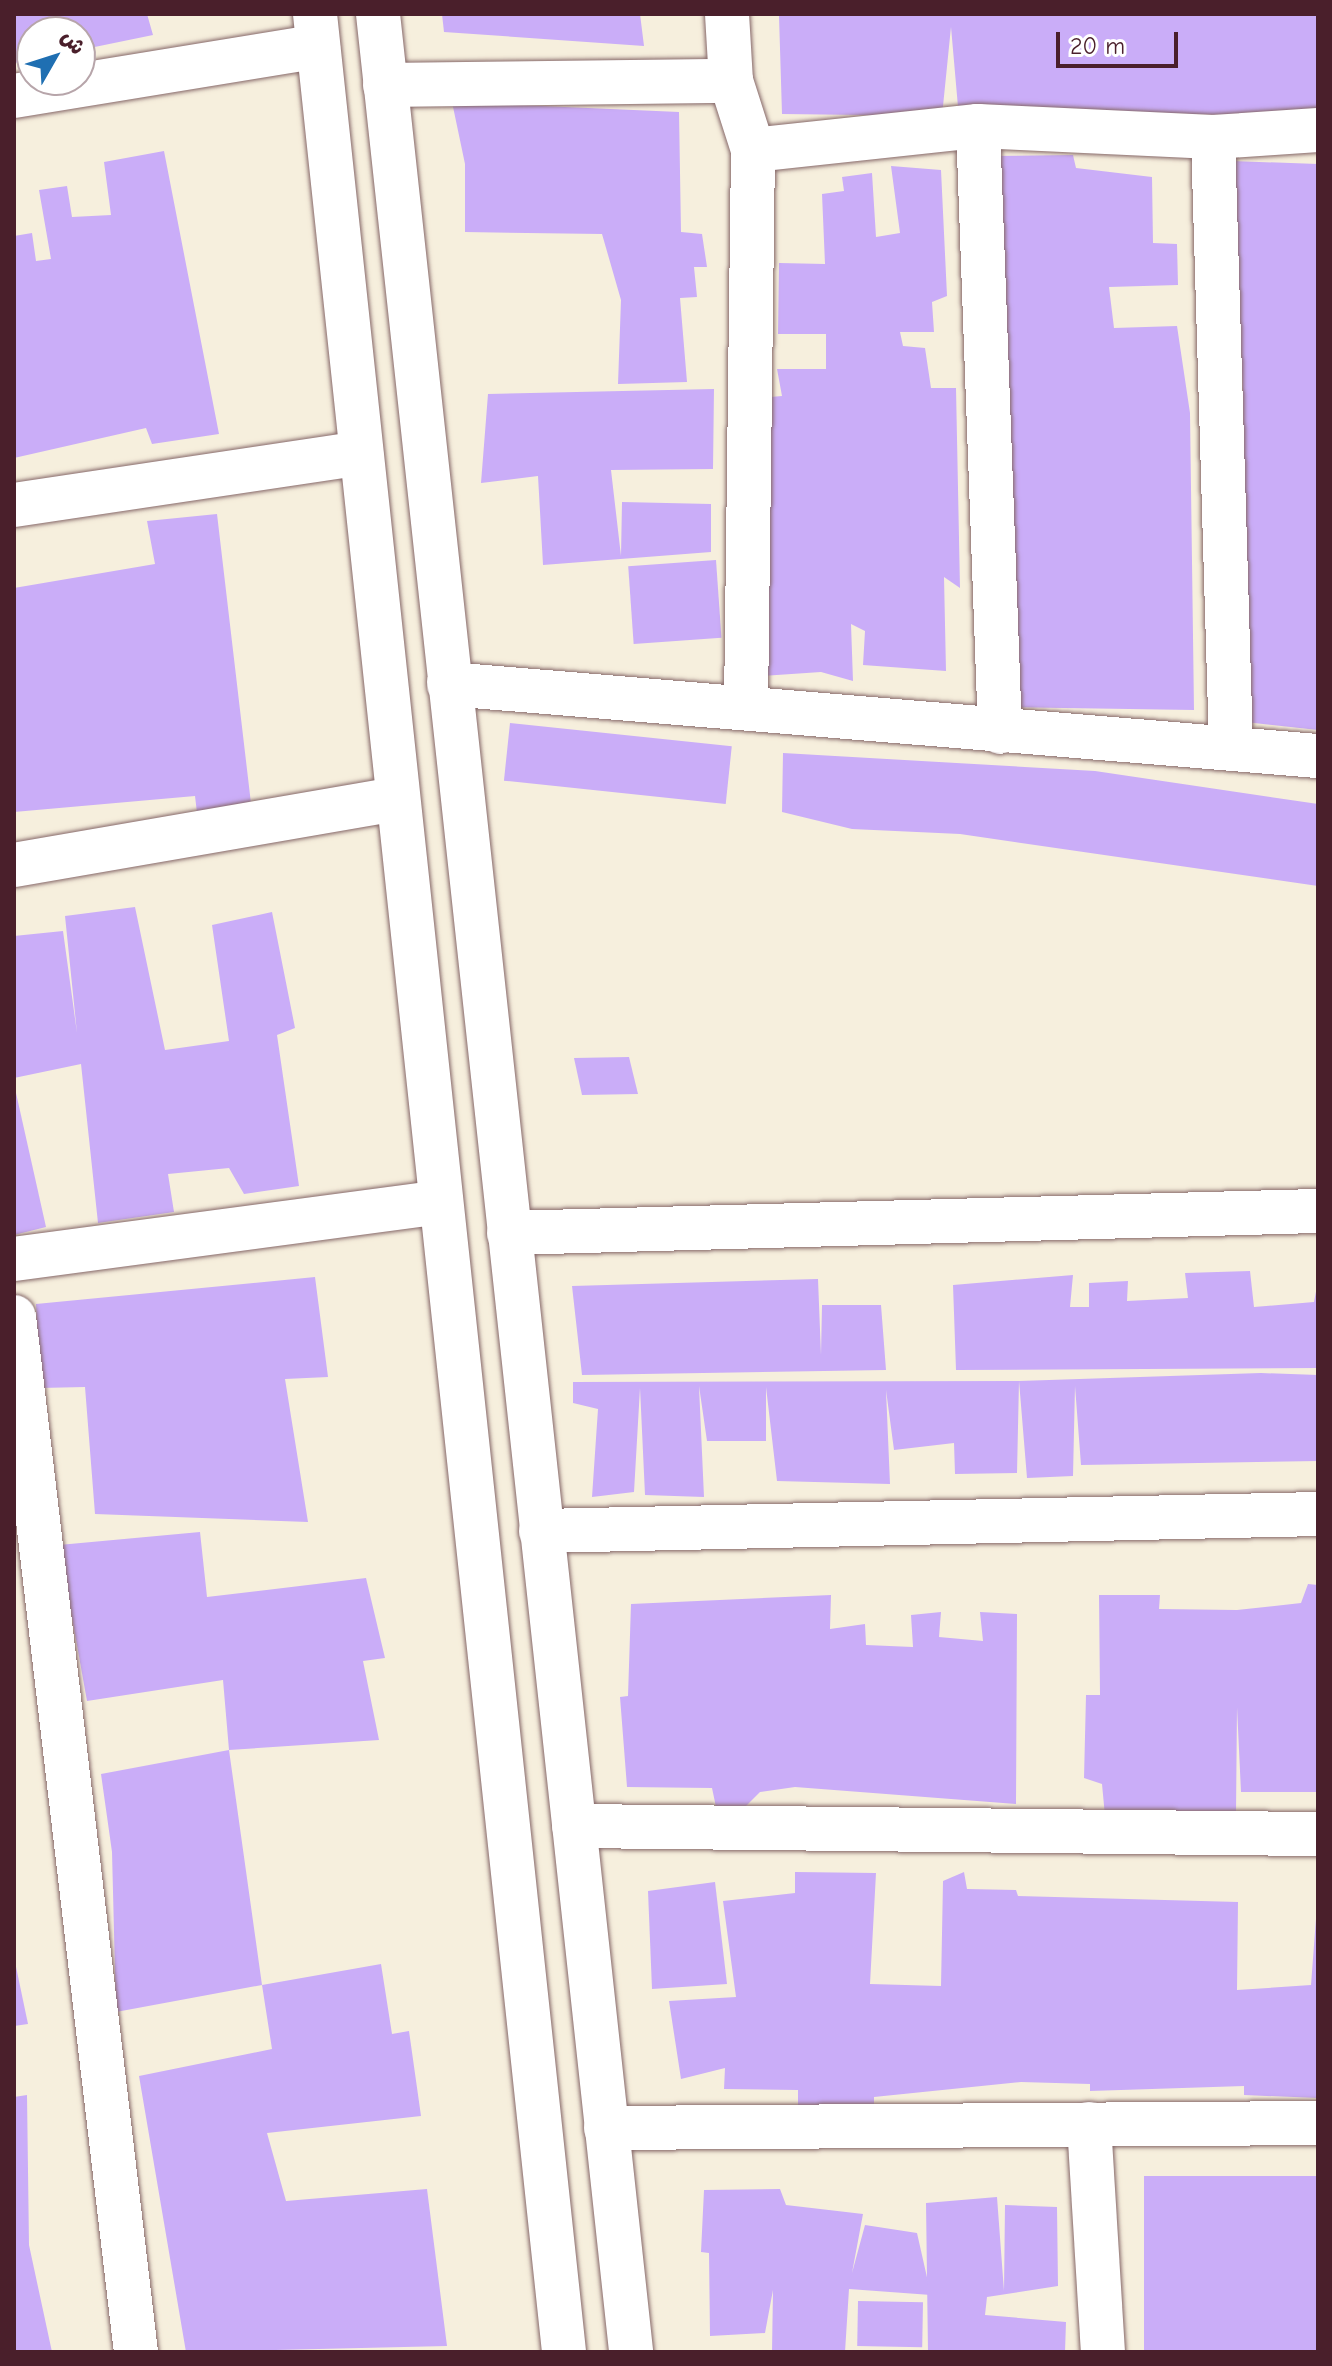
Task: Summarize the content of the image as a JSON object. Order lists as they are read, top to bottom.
{
  "scale_bar": "20 m",
  "north": "top right"
}
